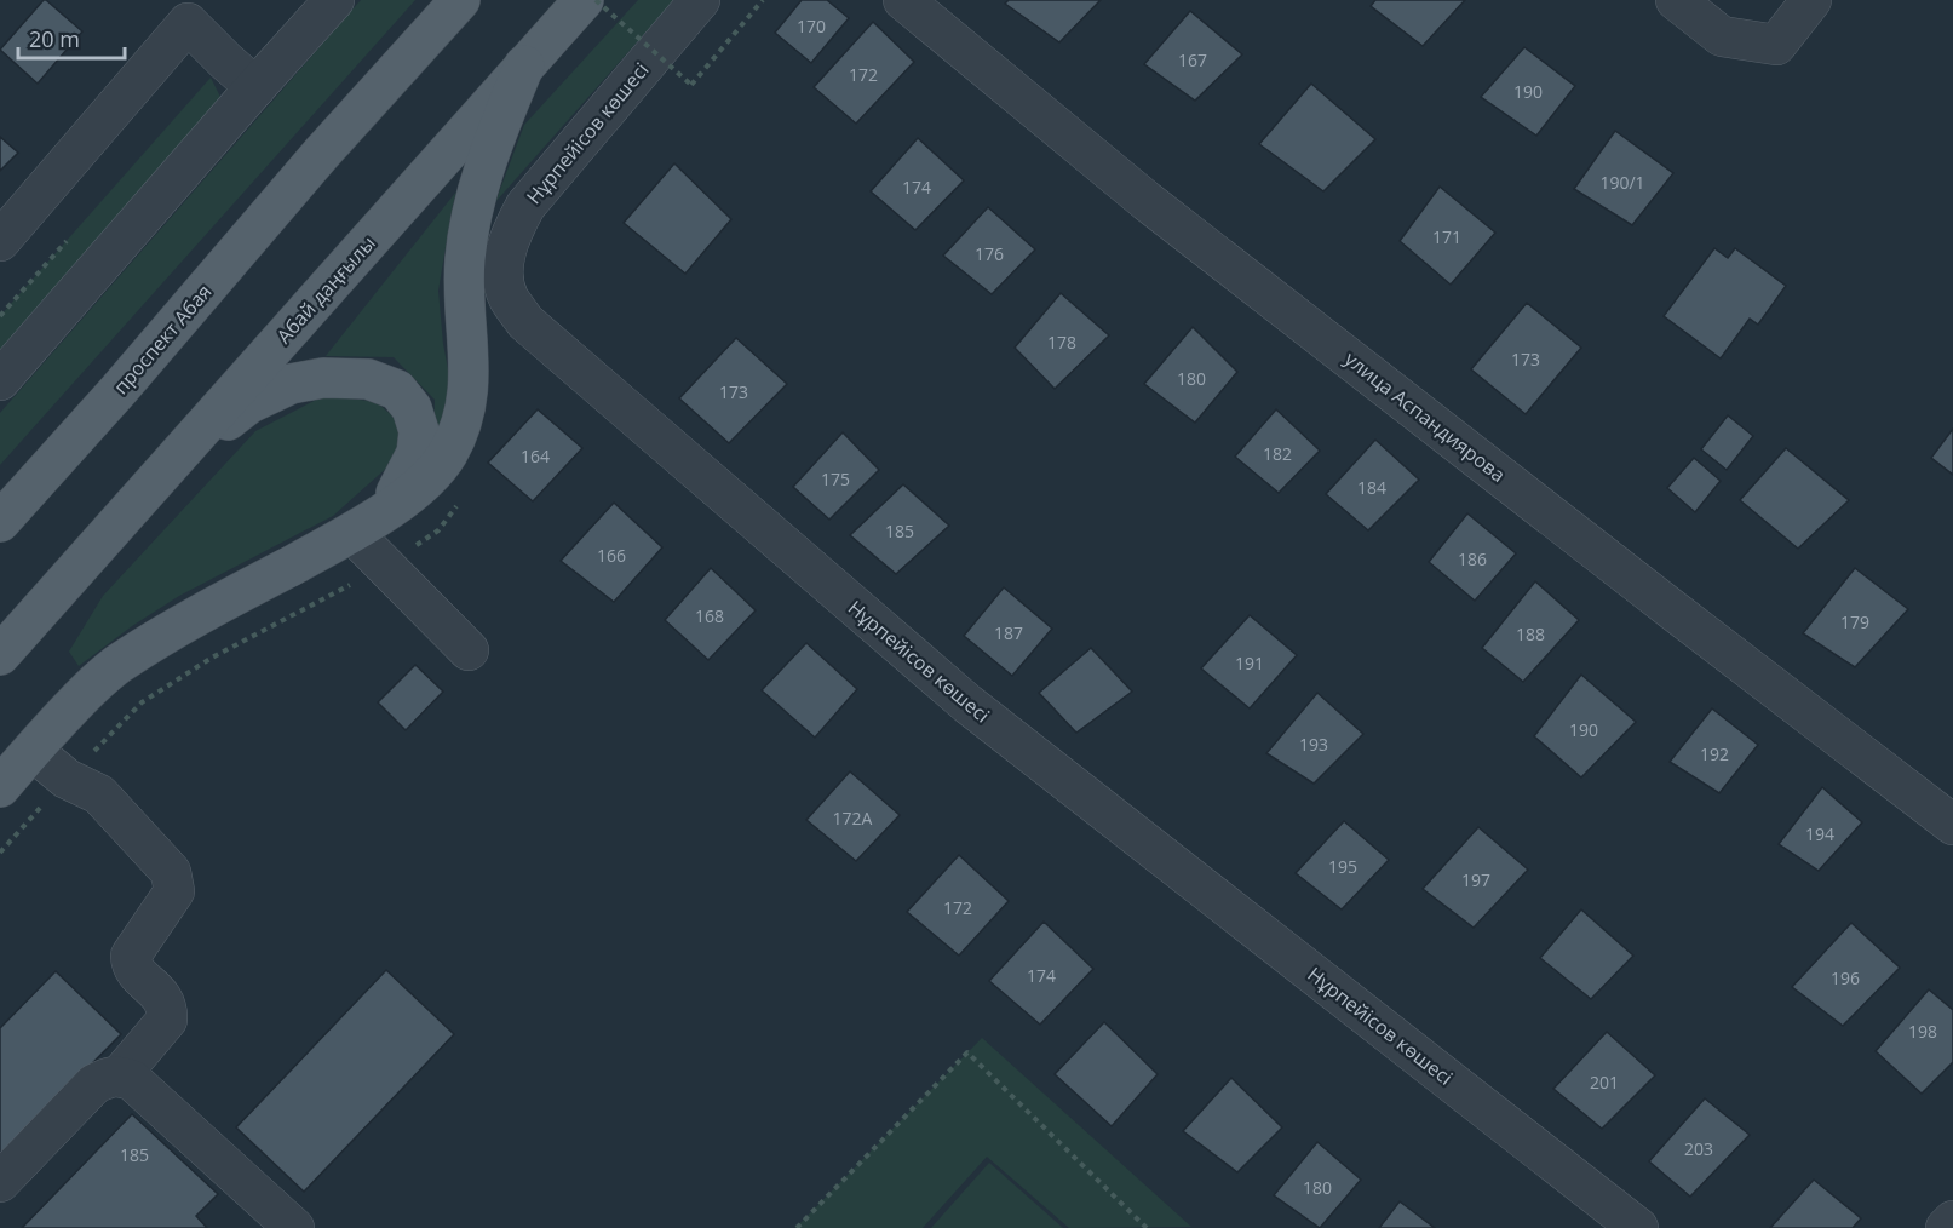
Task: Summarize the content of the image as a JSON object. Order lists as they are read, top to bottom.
{
  "streets": {
    "main road": ["Абай даңғылы", "проспект Абая"],
    "street": ["Нұрпейісов көшесі", "улица Аспандиярова"]
  },
  "house_numbers": [
    "170",
    "167",
    "172",
    "190",
    "190/1",
    "174",
    "171",
    "176",
    "178",
    "173",
    "180",
    "173",
    "182",
    "164",
    "175",
    "184",
    "185",
    "166",
    "186",
    "168",
    "179",
    "187",
    "188",
    "191",
    "190",
    "193",
    "192",
    "172А",
    "194",
    "195",
    "197",
    "172",
    "174",
    "196",
    "198",
    "201",
    "203",
    "185",
    "180"
  ],
  "scale_bar": "20 m"
}
